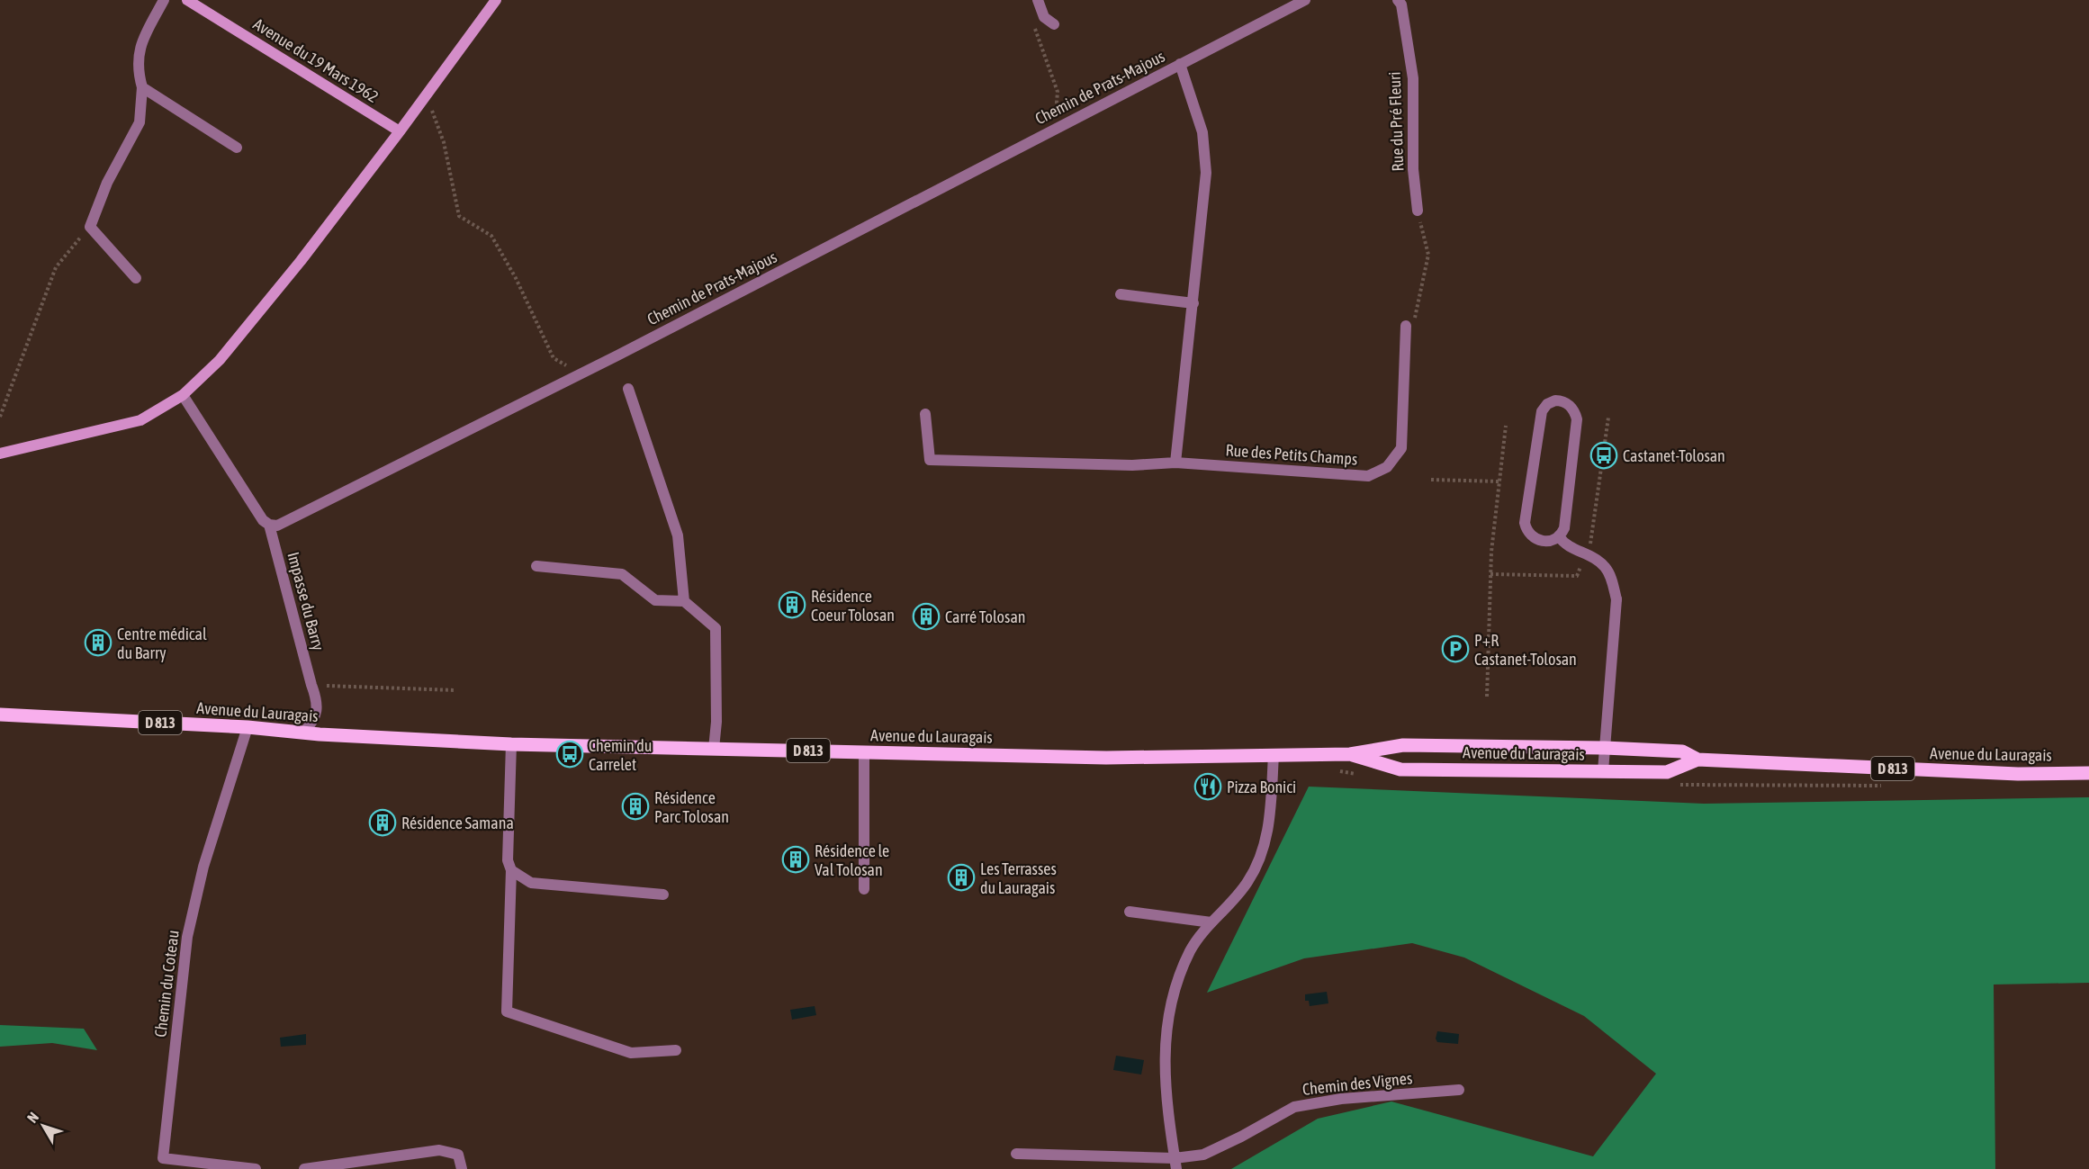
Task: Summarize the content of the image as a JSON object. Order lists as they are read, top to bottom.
{
  "streets": {
    "main road": ["Avenue du Lauragais", "D 813"],
    "street": [
      "Avenue du 19 Mars 1962",
      "Chemin de Prats-Majous",
      "Rue du Pré Fleuri",
      "Rue des Petits Champs",
      "Impasse du Barry",
      "Chemin du Coteau",
      "Chemin des Vignes"
    ]
  },
  "crossings": [
    ["Chemin de Prats-Majous", "Impasse du Barry"],
    ["Impasse du Barry", "Avenue du Lauragais"],
    ["Avenue du Lauragais", "Chemin du Coteau"]
  ],
  "places": {
    "bus stop": ["Castanet-Tolosan", "Chemin du Carrelet"],
    "building": [
      "Résidence Coeur Tolosan",
      "Carré Tolosan",
      "Centre médical du Barry",
      "Résidence Parc Tolosan",
      "Résidence Samana",
      "Résidence le Val Tolosan",
      "Les Terrasses du Lauragais"
    ],
    "parking": ["P+R Castanet-Tolosan"],
    "restaurant": ["Pizza Bonici"]
  },
  "north": "top left"
}
